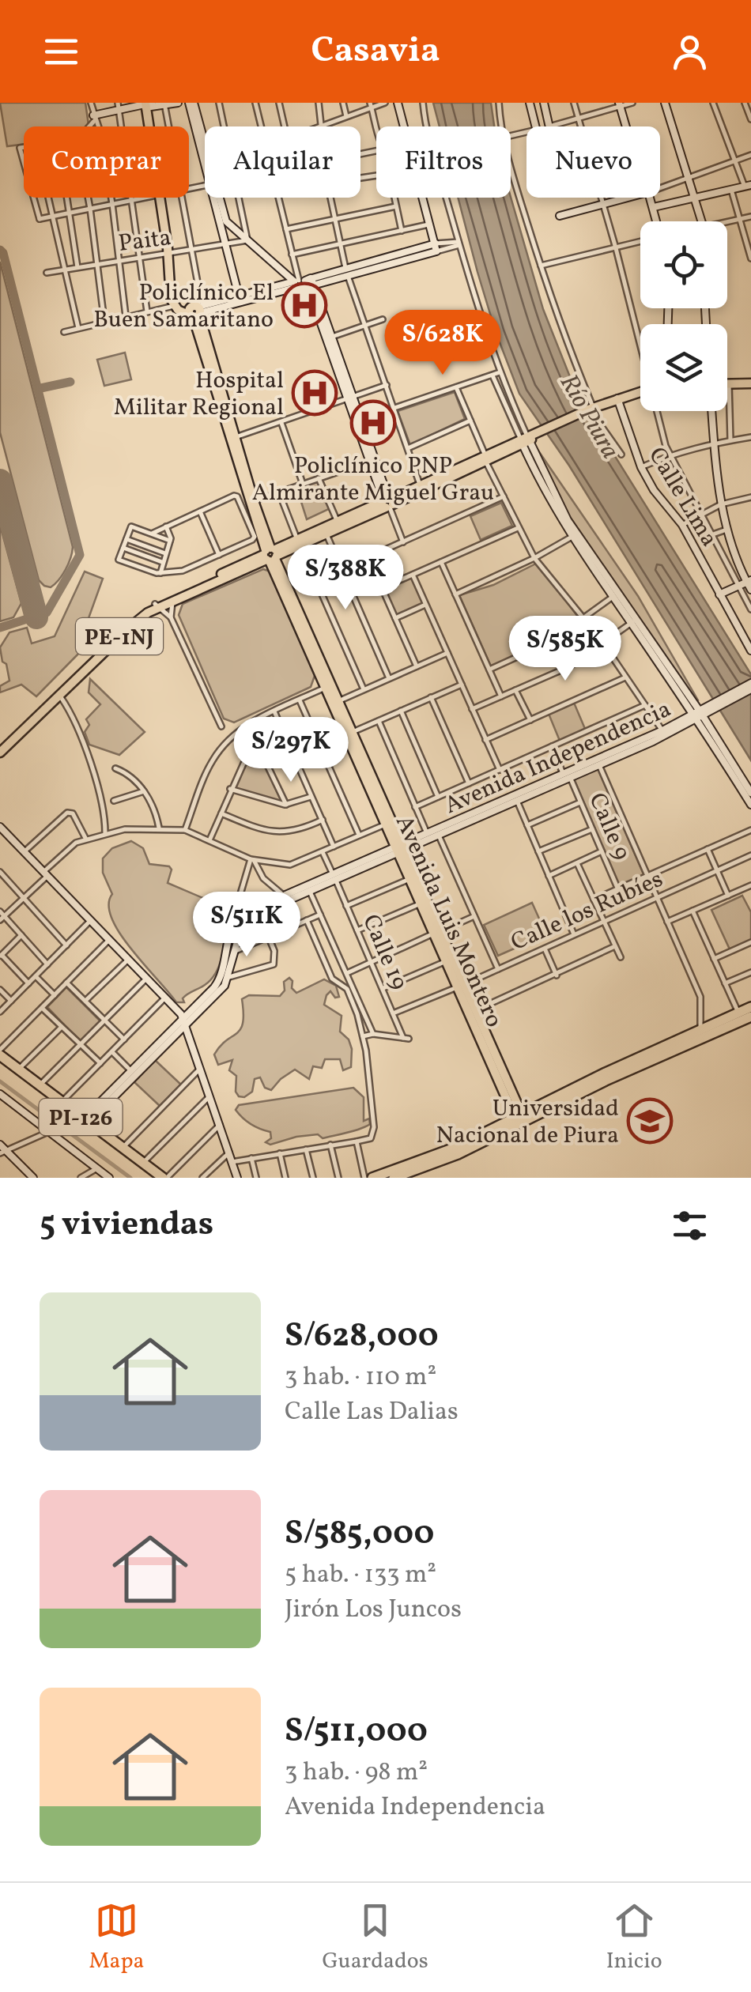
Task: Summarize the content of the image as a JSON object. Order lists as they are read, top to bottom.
{
  "streets": {
    "highway": ["PI-126"],
    "main road": [
      "Calle Lima",
      "PE-1NJ",
      "Avenida Independencia",
      "Avenida Luis Montero"
    ],
    "street": [
      "Paita",
      "Calle 9",
      "Calle los Rubíes",
      "Calle 19"
    ]
  },
  "crossings": [
    ["PE-1NJ", "Avenida Luis Montero"],
    ["Avenida Independencia", "Calle 9"],
    ["Avenida Independencia", "Avenida Luis Montero"],
    ["Avenida Independencia", "Calle 19"],
    ["Calle los Rubíes", "Avenida Luis Montero"],
    ["Calle los Rubíes", "Calle 19"]
  ],
  "water": ["Río Piura"],
  "places": {
    "hospital": ["Policlínico El Buen Samaritano", "Hospital Militar Regional", "Policlínico PNP Almirante Miguel Grau"],
    "school or university": ["Universidad Nacional de Piura"]
  },
  "page": {
    "header": "Casavia",
    "chip": [
      "Comprar",
      "Alquilar",
      "Filtros",
      "Nuevo"
    ],
    "price": [
      "S/628K",
      "S/388K",
      "S/585K",
      "S/297K",
      "S/511K"
    ],
    "heading": "5 viviendas",
    "list": [
      {
        "name": "S/628,000",
        "note": "3 hab. · 110 m² · Calle Las Dalias"
      },
      {
        "name": "S/585,000",
        "note": "5 hab. · 133 m² · Jirón Los Juncos"
      },
      {
        "name": "S/511,000",
        "note": "3 hab. · 98 m² · Avenida Independencia"
      }
    ],
    "tabs": ["Mapa", "Guardados", "Inicio"]
  }
}
